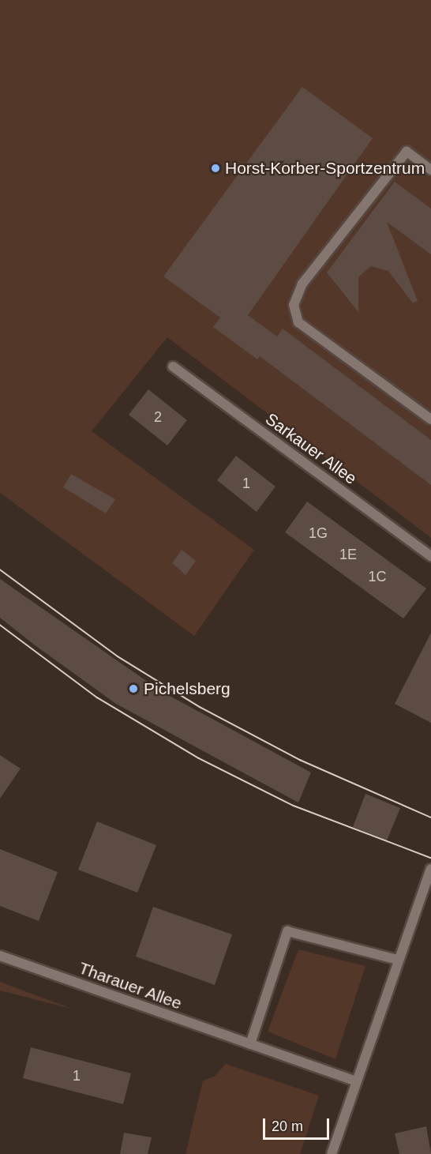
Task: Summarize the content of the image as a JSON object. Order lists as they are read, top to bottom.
{
  "streets": {
    "street": ["Sarkauer Allee", "Tharauer Allee"]
  },
  "places": ["Horst-Korber-Sportzentrum", "Pichelsberg"],
  "house_numbers": [
    "2",
    "1",
    "1G",
    "1E",
    "1C",
    "1"
  ],
  "scale_bar": "20 m"
}
